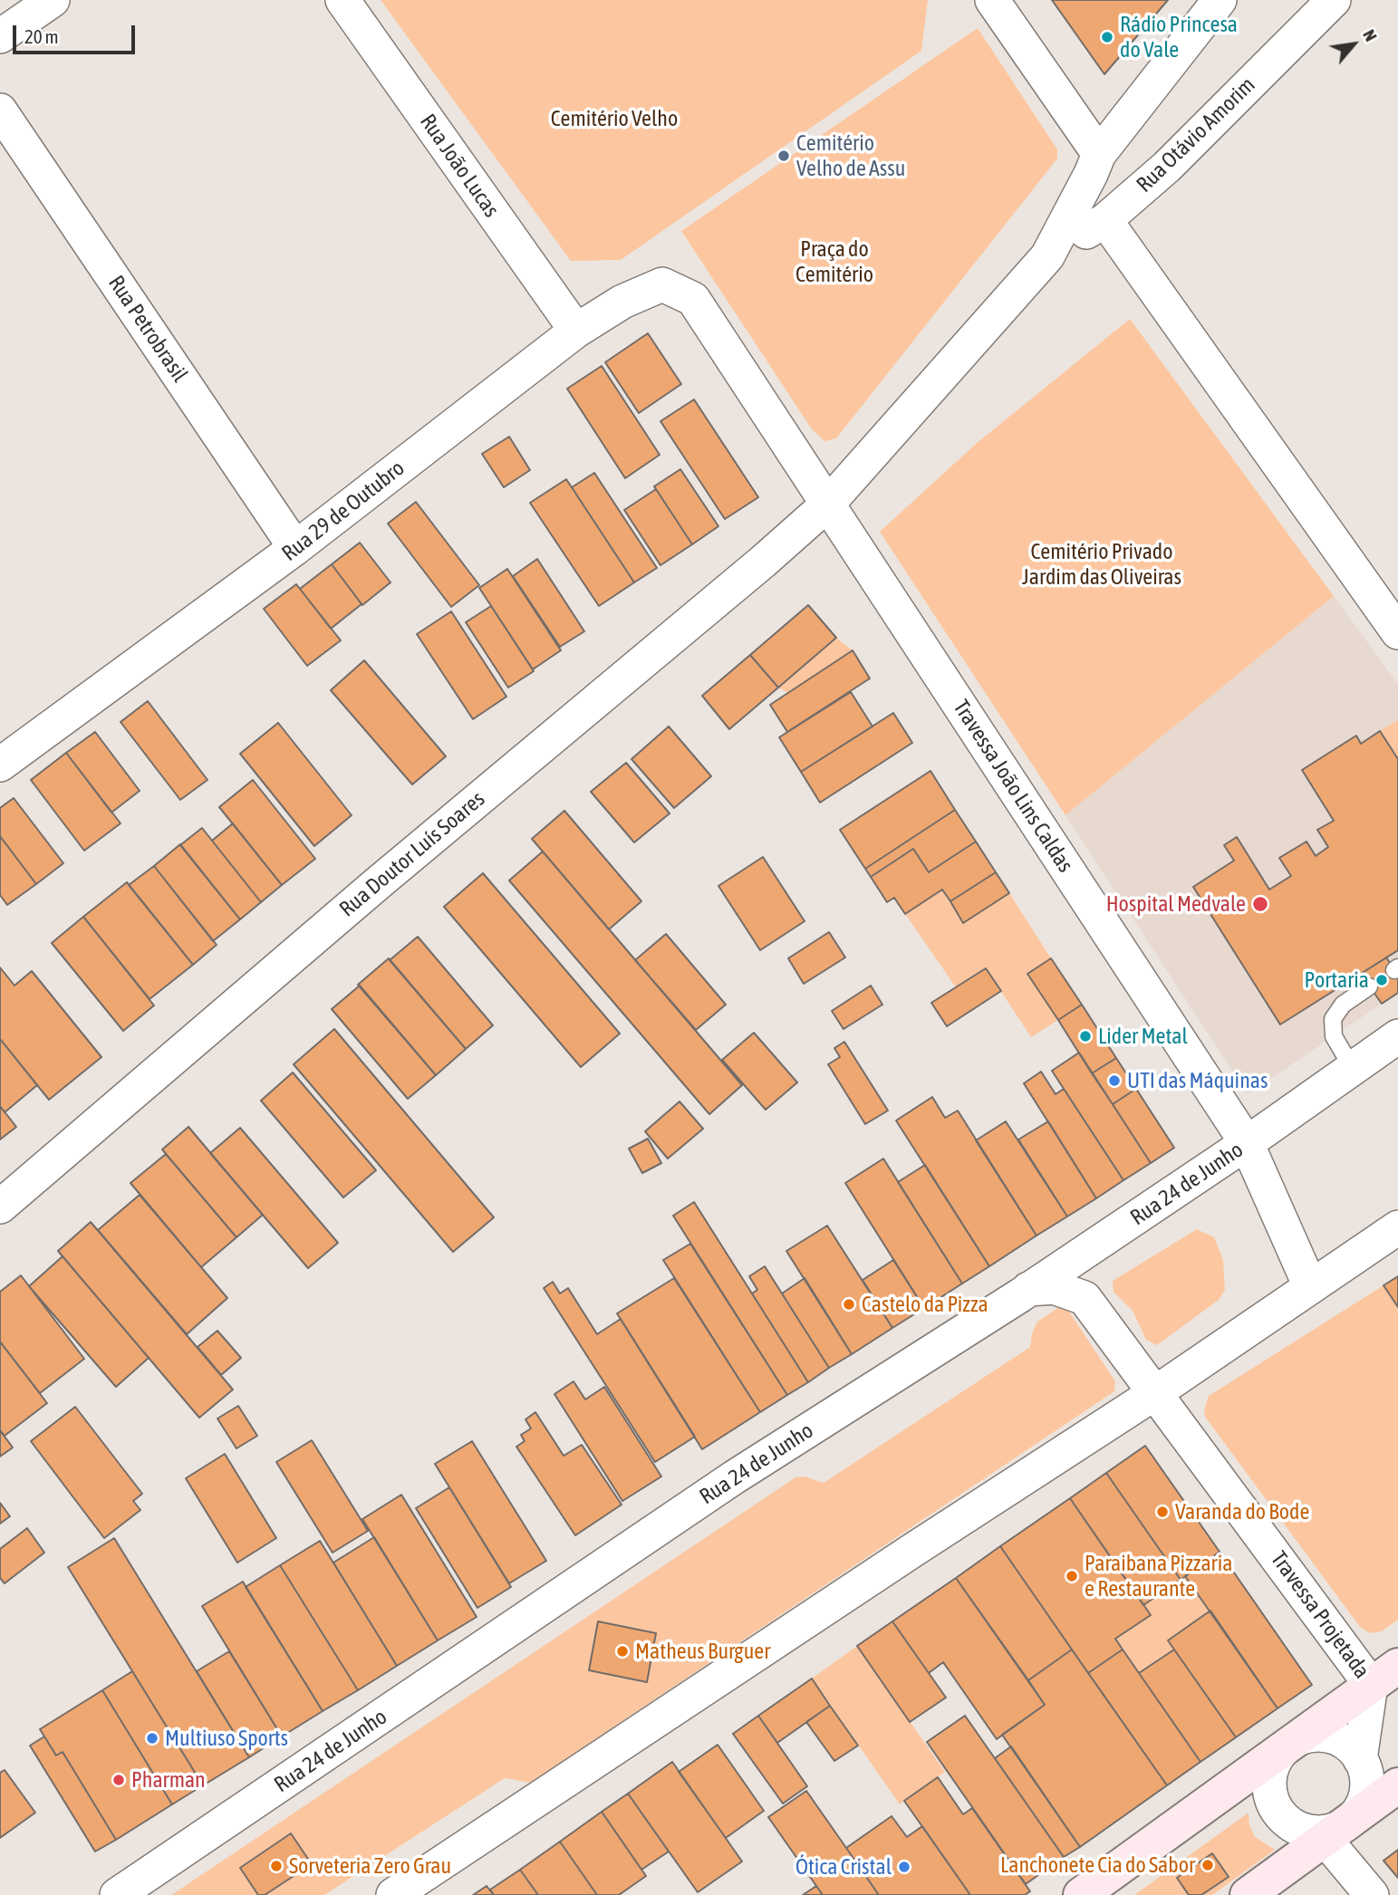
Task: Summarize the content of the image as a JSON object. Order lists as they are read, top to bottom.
{
  "streets": {
    "street": [
      "Rua Otávio Amorim",
      "Rua João Lucas",
      "Rua Petrobrasil",
      "Rua 29 de Outubro",
      "Travessa João Lins Caldas",
      "Rua Doutor Luís Soares",
      "Rua 24 de Junho",
      "Travessa Projetada"
    ]
  },
  "crossings": [
    ["Rua Otávio Amorim", "Travessa João Lins Caldas"],
    ["Rua Otávio Amorim", "Rua Doutor Luís Soares"],
    ["Rua João Lucas", "Rua 29 de Outubro"],
    ["Rua Petrobrasil", "Rua 29 de Outubro"],
    ["Rua 29 de Outubro", "Travessa João Lins Caldas"],
    ["Travessa João Lins Caldas", "Rua Doutor Luís Soares"],
    ["Travessa João Lins Caldas", "Rua 24 de Junho"],
    ["Rua 24 de Junho", "Travessa Projetada"]
  ],
  "parks": ["Cemitério Velho", "Praça do Cemitério", "Cemitério Privado Jardim das Oliveiras"],
  "places": [
    "Rádio Princesa do Vale",
    "Cemitério Velho de Assu",
    "Hospital Medvale",
    "Portaria",
    "Lider Metal",
    "UTI das Máquinas",
    "Castelo da Pizza",
    "Varanda do Bode",
    "Paraibana Pizzaria e Restaurante",
    "Matheus Burguer",
    "Multiuso Sports",
    "Pharman",
    "Lanchonete Cia do Sabor",
    "Sorveteria Zero Grau",
    "Ótica Cristal"
  ],
  "scale_bar": "20 m",
  "north": "top right"
}
